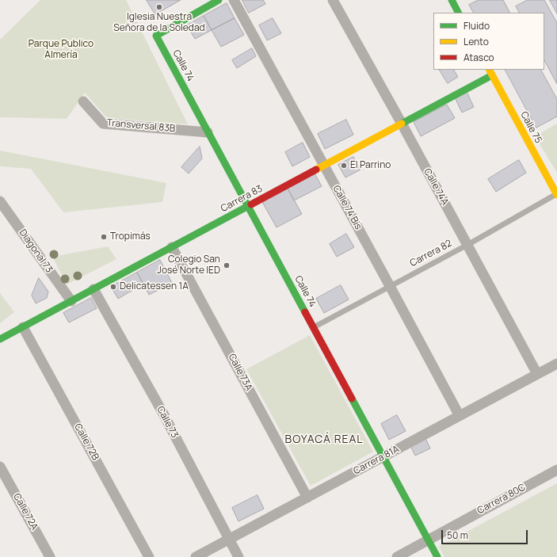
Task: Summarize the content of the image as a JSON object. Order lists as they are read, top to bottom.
{
  "streets": {
    "street": [
      "Calle 74",
      "Transversal 83B",
      "Calle 75",
      "Calle 74A",
      "Carrera 83",
      "Calle 74 Bis",
      "Diagonal 73",
      "Calle 73A",
      "Calle 73",
      "Calle 72B",
      "Carrera 81A",
      "Carrera 80C",
      "Calle 72A"
    ],
    "lane": ["Carrera 82"]
  },
  "crossings": [
    ["Calle 74", "Transversal 83B"],
    ["Calle 74", "Carrera 83"],
    ["Calle 74", "Carrera 82"],
    ["Calle 74", "Carrera 81A"],
    ["Calle 74", "Carrera 80C"],
    ["Calle 75", "Carrera 83"],
    ["Calle 75", "Carrera 82"],
    ["Calle 74A", "Carrera 83"],
    ["Calle 74A", "Carrera 82"],
    ["Calle 74A", "Carrera 81A"],
    ["Carrera 83", "Calle 74 Bis"],
    ["Carrera 83", "Diagonal 73"],
    ["Carrera 83", "Calle 73A"],
    ["Carrera 83", "Calle 73"],
    ["Carrera 83", "Calle 72B"],
    ["Calle 74 Bis", "Carrera 82"],
    ["Calle 74 Bis", "Carrera 81A"],
    ["Calle 73A", "Carrera 81A"],
    ["Calle 73", "Carrera 81A"]
  ],
  "districts": ["BOYACÁ REAL"],
  "parks": ["Parque Publico Almería"],
  "places": [
    "Iglesia Nuestra Señora de la Soledad",
    "El Parrino",
    "Tropimás",
    "Colegio San José Norte IED",
    "Delicatessen 1A"
  ],
  "legend": ["Fluido", "Lento", "Atasco"],
  "scale_bar": "50 m"
}
